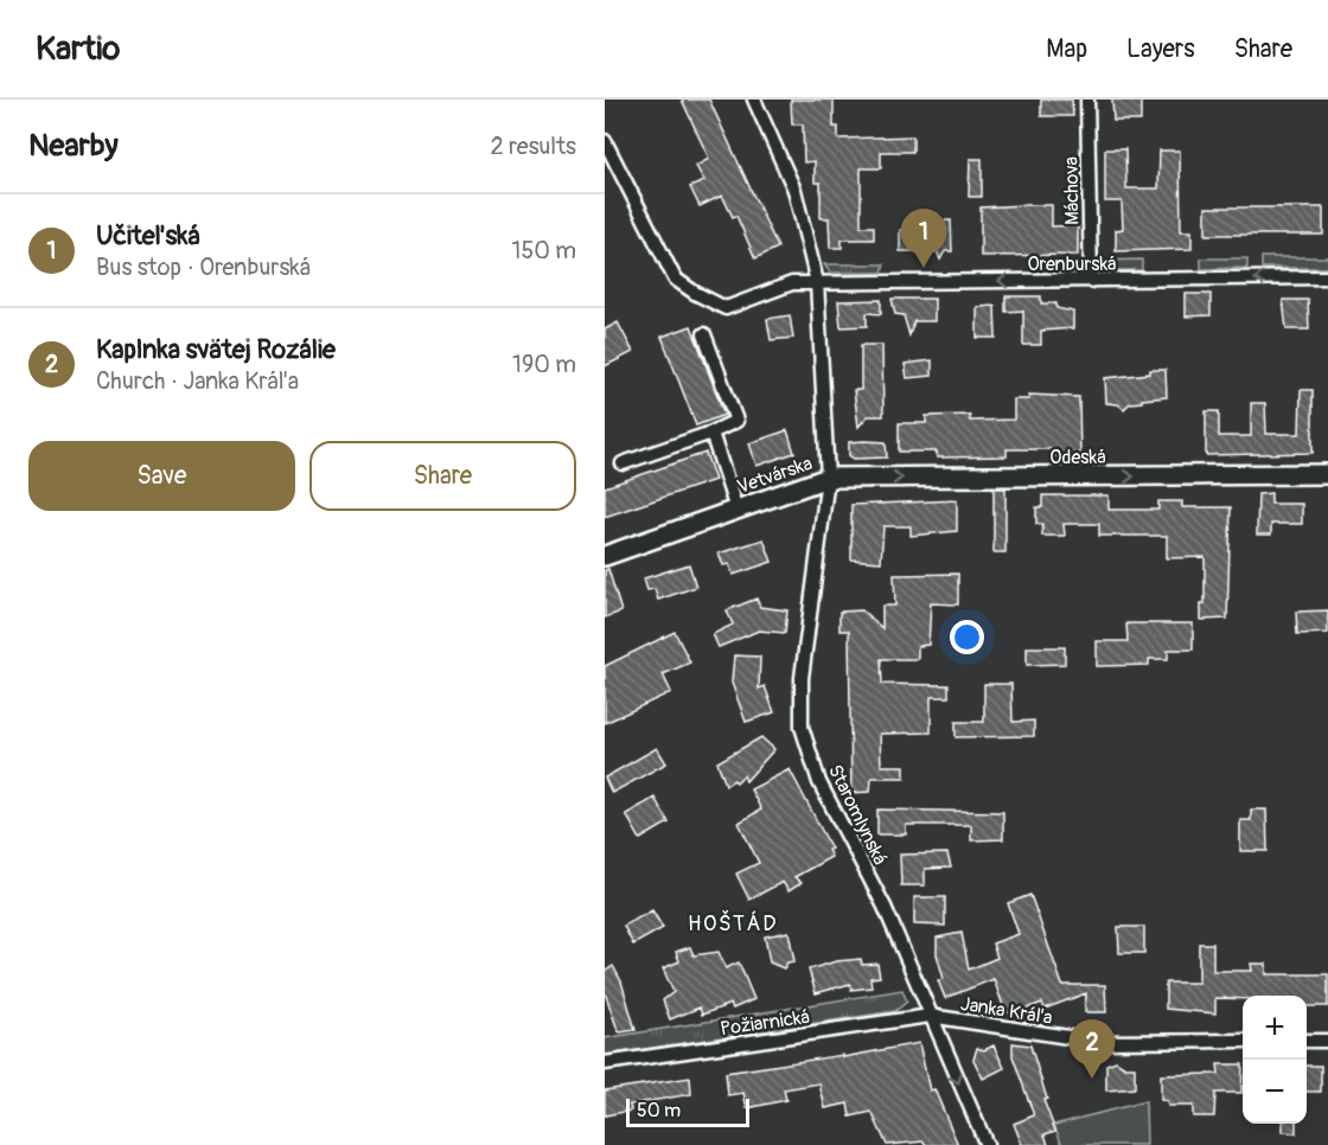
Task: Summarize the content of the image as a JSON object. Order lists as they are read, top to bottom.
{
  "streets": {
    "street": [
      "Máchova",
      "Orenburská",
      "Odeská",
      "Vetvárska",
      "Staromlynská",
      "Janka Kráľa",
      "Požiarnická"
    ]
  },
  "crossings": [
    ["Máchova", "Orenburská"],
    ["Orenburská", "Staromlynská"],
    ["Odeská", "Vetvárska"],
    ["Odeská", "Staromlynská"],
    ["Vetvárska", "Staromlynská"],
    ["Staromlynská", "Janka Kráľa"],
    ["Staromlynská", "Požiarnická"],
    ["Janka Kráľa", "Požiarnická"]
  ],
  "one_way": ["Orenburská", "Odeská"],
  "districts": ["HOŠTÁD"],
  "scale_bar": "50 m",
  "page": {
    "header": "Kartio",
    "nav": ["Map", "Layers", "Share"],
    "heading": ["Nearby", "2 results"],
    "list": [
      {
        "mark": "1",
        "name": "Učiteľská",
        "note": "Bus stop · Orenburská",
        "value": "150 m"
      },
      {
        "mark": "2",
        "name": "Kaplnka svätej Rozálie",
        "note": "Church · Janka Kráľa",
        "value": "190 m"
      }
    ],
    "pins": ["1", "2"],
    "buttons": ["Save", "Share"],
    "map_buttons": ["+", "−"],
    "scale": "50 m"
  }
}
